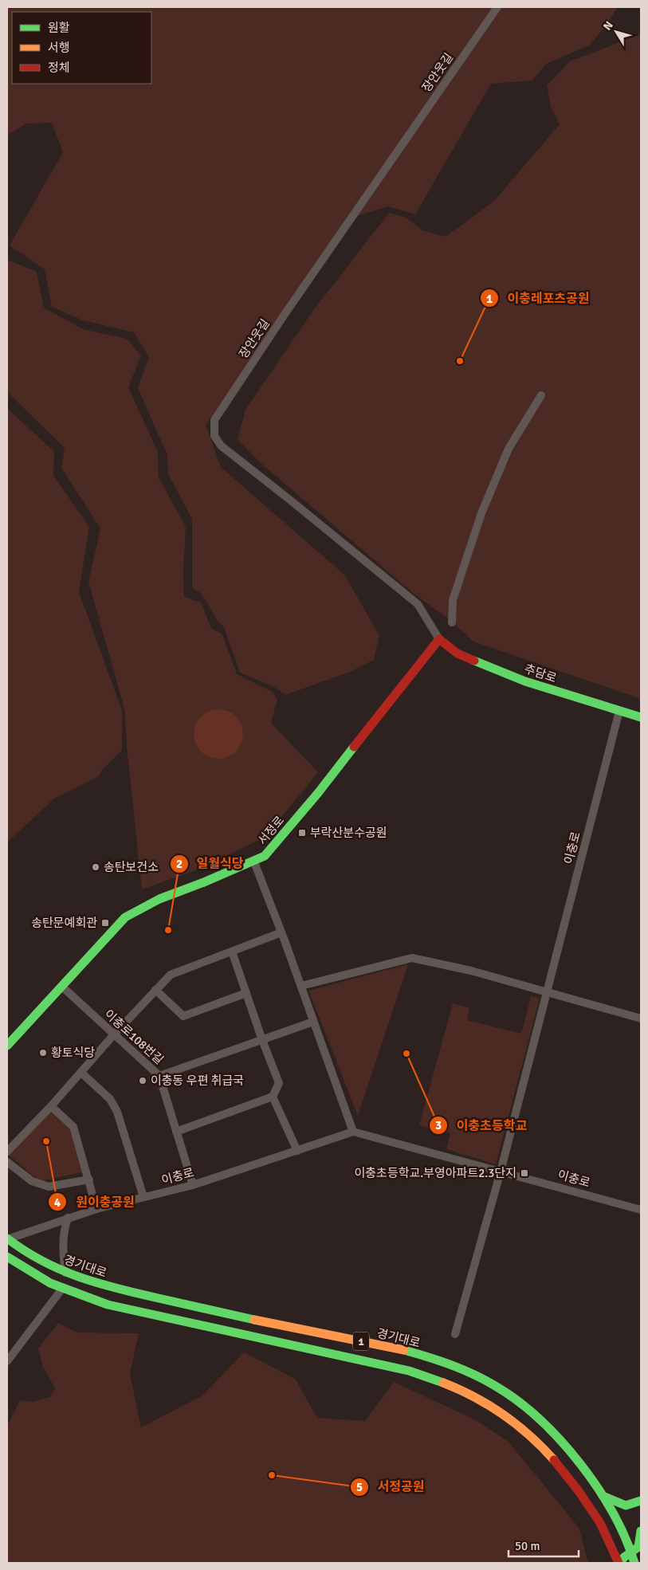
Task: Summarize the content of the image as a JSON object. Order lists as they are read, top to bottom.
{
  "streets": {
    "main road": [
      "추담로",
      "서정로",
      "경기대로",
      "1"
    ],
    "street": ["장안웃길", "이충로", "이충로108번길"]
  },
  "crossings": [
    ["장안웃길", "추담로"],
    ["장안웃길", "서정로"],
    ["추담로", "서정로"],
    ["추담로", "이충로"],
    ["서정로", "이충로108번길"],
    ["이충로", "이충로108번길"],
    ["이충로", "경기대로"]
  ],
  "places": {
    "other": [
      "이충레포츠공원",
      "송탄보건소",
      "일월식당",
      "황토식당",
      "이충초등학교",
      "이충동 우편 취급국",
      "원이충공원",
      "서정공원"
    ],
    "transit": ["부락산분수공원", "송탄문예회관", "이충초등학교.부영아파트2.3단지"]
  },
  "legend": ["원활", "서행", "정체"],
  "scale_bar": "50 m",
  "north": "top left"
}
